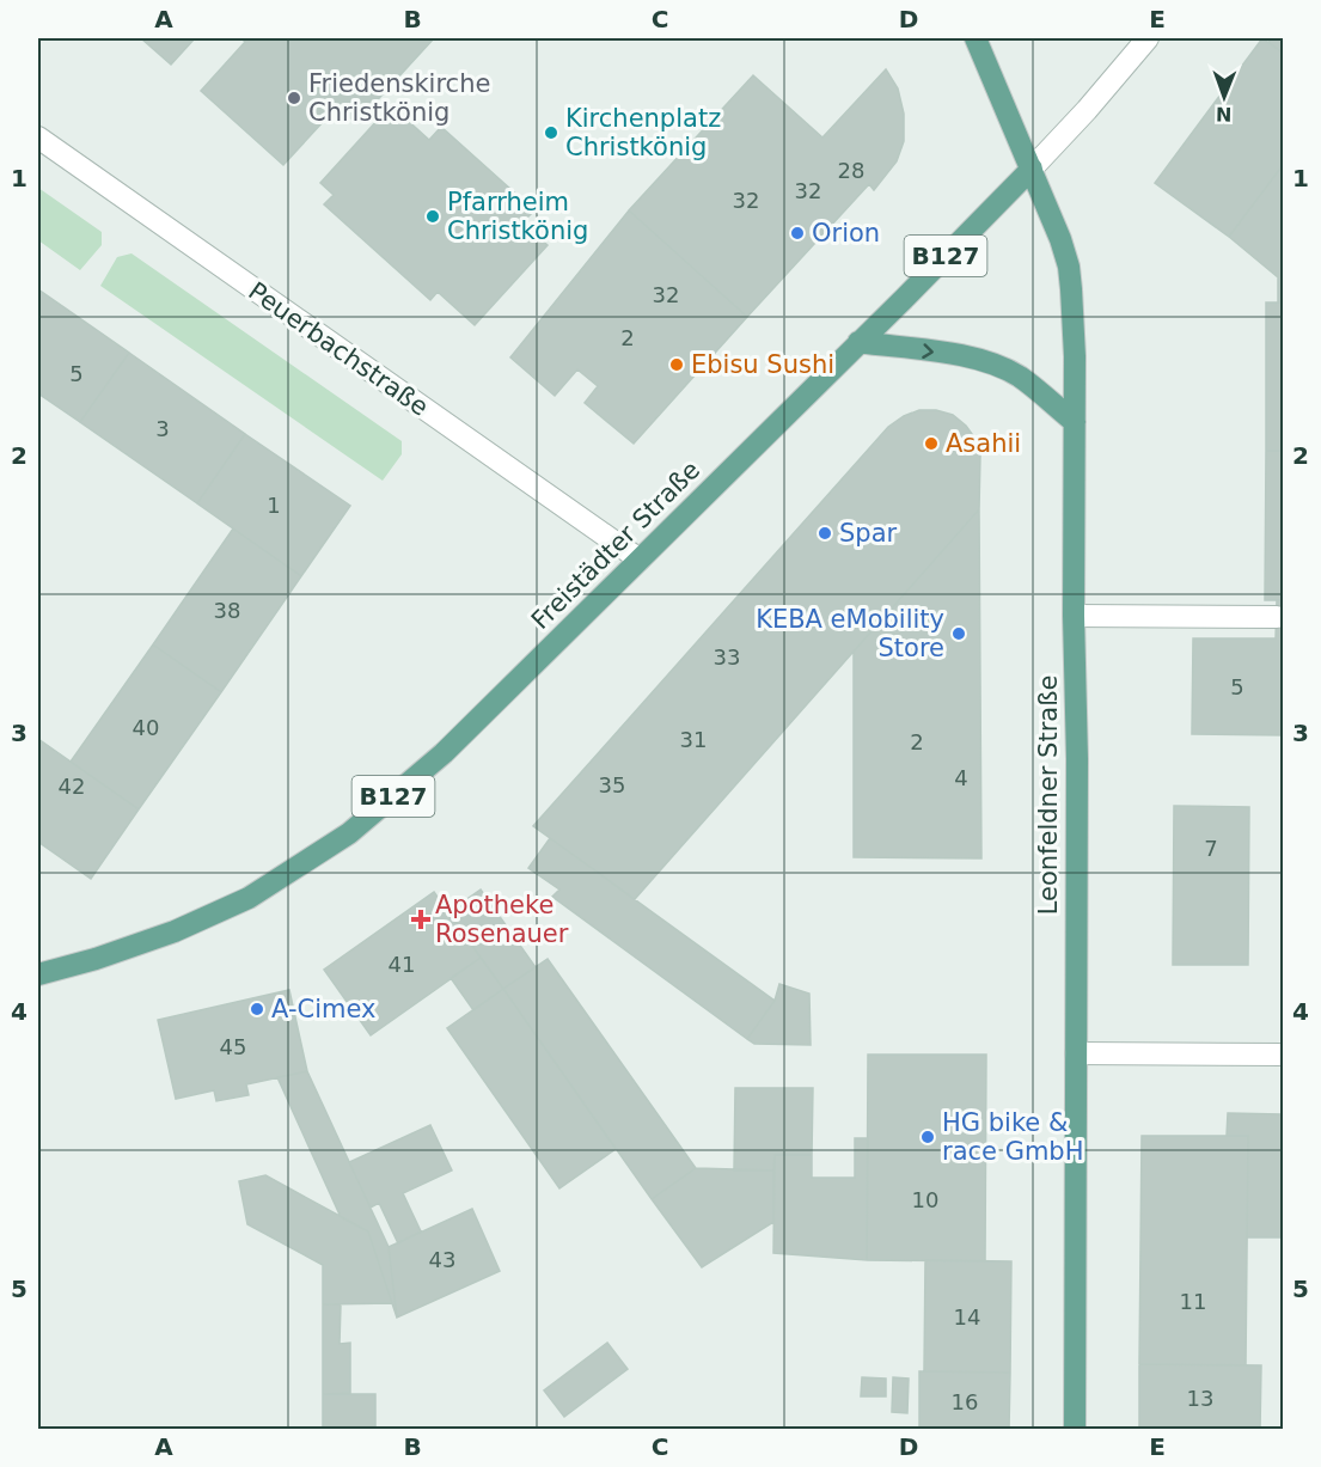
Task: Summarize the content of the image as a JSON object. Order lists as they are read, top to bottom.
{
  "streets": {
    "main road": ["B127", "Freistädter Straße", "Leonfeldner Straße"],
    "street": ["Peuerbachstraße"]
  },
  "crossings": [
    ["Peuerbachstraße", "Freistädter Straße"],
    ["Freistädter Straße", "Leonfeldner Straße"]
  ],
  "places": {
    "other": [
      "Friedenskirche Christkönig",
      "Kirchenplatz Christkönig",
      "Pfarrheim Christkönig",
      "Orion",
      "Ebisu Sushi",
      "Asahii",
      "Spar",
      "KEBA eMobility Store",
      "A-Cimex",
      "HG bike & race GmbH"
    ],
    "health": ["Apotheke Rosenauer"]
  },
  "house_numbers": [
    "28",
    "32",
    "32",
    "32",
    "2",
    "5",
    "3",
    "1",
    "38",
    "33",
    "5",
    "40",
    "31",
    "2",
    "4",
    "35",
    "42",
    "7",
    "41",
    "45",
    "10",
    "43",
    "11",
    "14",
    "13",
    "16"
  ],
  "north": "bottom",
  "grid": {
    "columns": [
      "A",
      "B",
      "C",
      "D",
      "E"
    ],
    "rows": [
      "1",
      "2",
      "3",
      "4",
      "5"
    ]
  }
}
